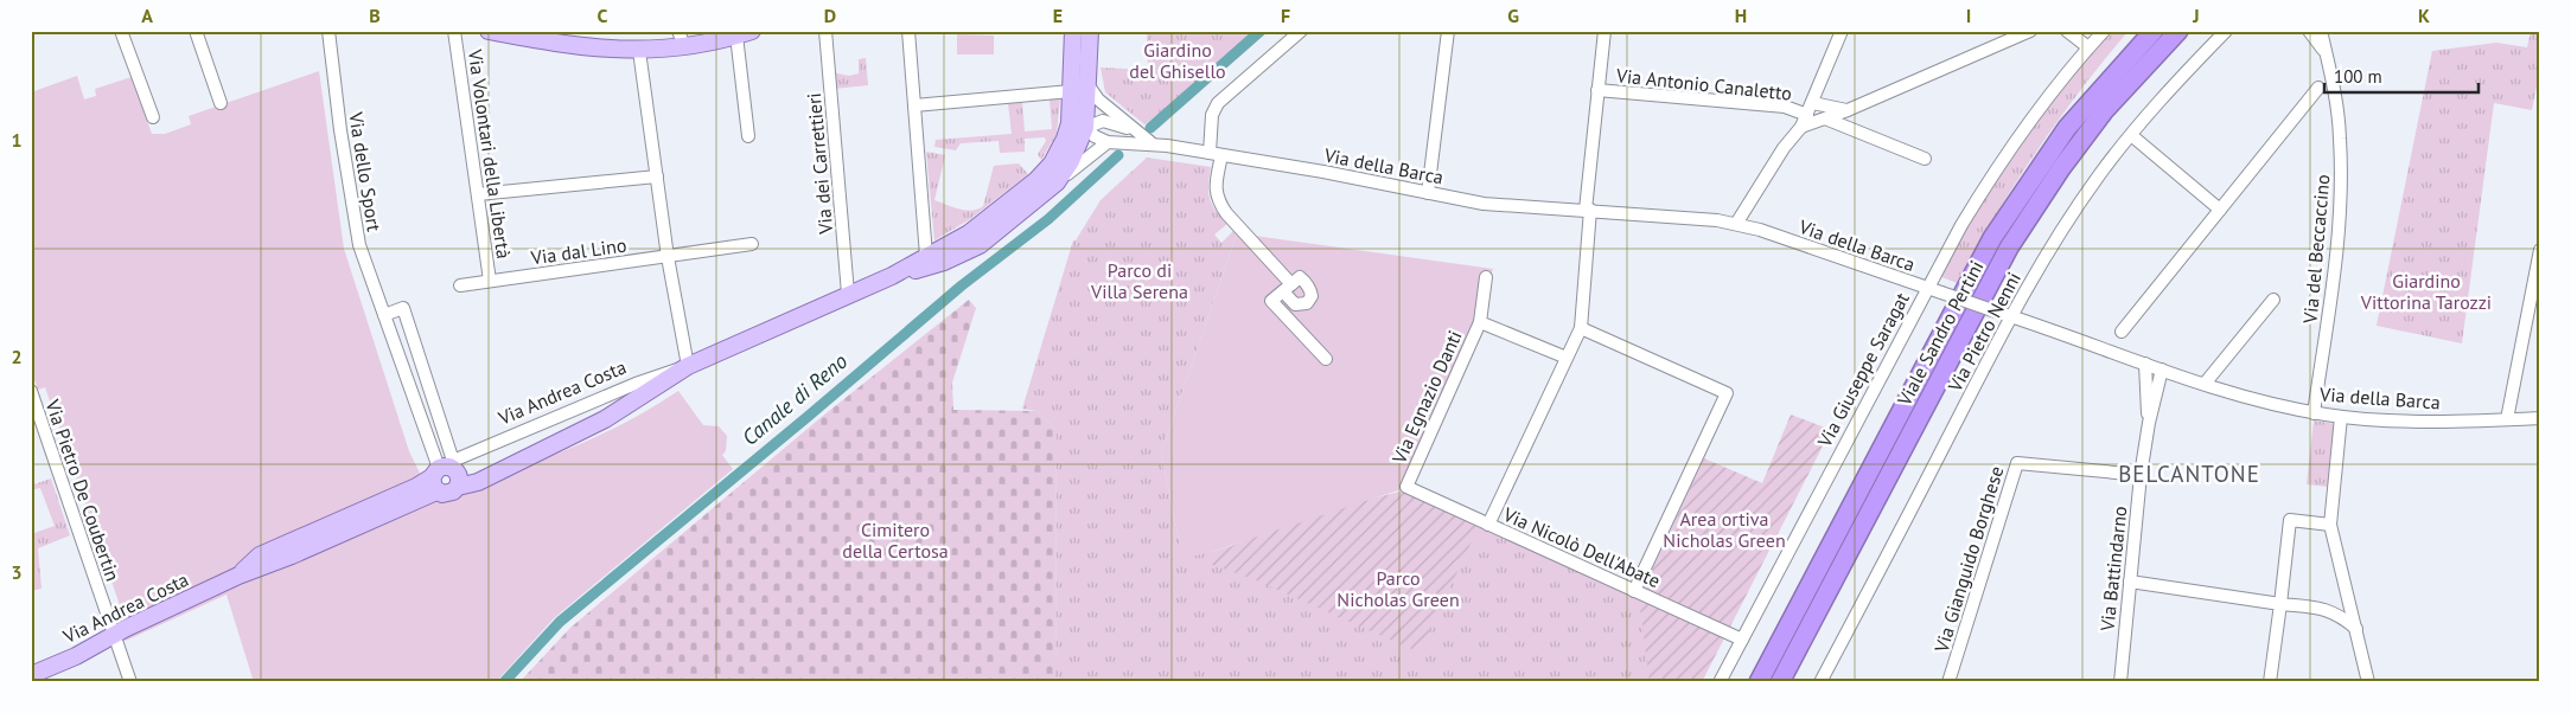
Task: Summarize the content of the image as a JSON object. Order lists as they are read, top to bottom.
{
  "streets": {
    "highway": ["Viale Sandro Pertini"],
    "main road": ["Via Andrea Costa"],
    "street": [
      "Via Antonio Canaletto",
      "Via Volontari della Libertà",
      "Via dei Carrettieri",
      "Via della Barca",
      "Via dello Sport",
      "Via del Beccaccino",
      "Via dal Lino",
      "Via Pietro Nenni",
      "Via Giuseppe Saragat",
      "Via Egnazio Danti",
      "Via Pietro De Coubertin",
      "Via Nicolò Dell'Abate",
      "Via Gianguido Borghese",
      "Via Battindarno"
    ]
  },
  "crossings": [
    ["Via Volontari della Libertà", "Via dal Lino"],
    ["Via dei Carrettieri", "Via Andrea Costa"],
    ["Via della Barca", "Via del Beccaccino"],
    ["Via della Barca", "Via Pietro Nenni"],
    ["Via della Barca", "Via Giuseppe Saragat"],
    ["Via della Barca", "Via Andrea Costa"],
    ["Via della Barca", "Via Battindarno"],
    ["Via dello Sport", "Via Andrea Costa"],
    ["Via Giuseppe Saragat", "Via Nicolò Dell'Abate"],
    ["Via Andrea Costa", "Via Pietro De Coubertin"],
    ["Via Egnazio Danti", "Via Nicolò Dell'Abate"],
    ["Via Gianguido Borghese", "Via Battindarno"]
  ],
  "districts": ["BELCANTONE"],
  "water": ["Canale di Reno"],
  "parks": [
    "Giardino del Ghisello",
    "Parco di Villa Serena",
    "Giardino Vittorina Tarozzi",
    "Area ortiva Nicholas Green",
    "Cimitero della Certosa",
    "Parco Nicholas Green"
  ],
  "scale_bar": "100 m",
  "grid": {
    "columns": [
      "A",
      "B",
      "C",
      "D",
      "E",
      "F",
      "G",
      "H",
      "I",
      "J",
      "K"
    ],
    "rows": ["1", "2", "3"]
  }
}
